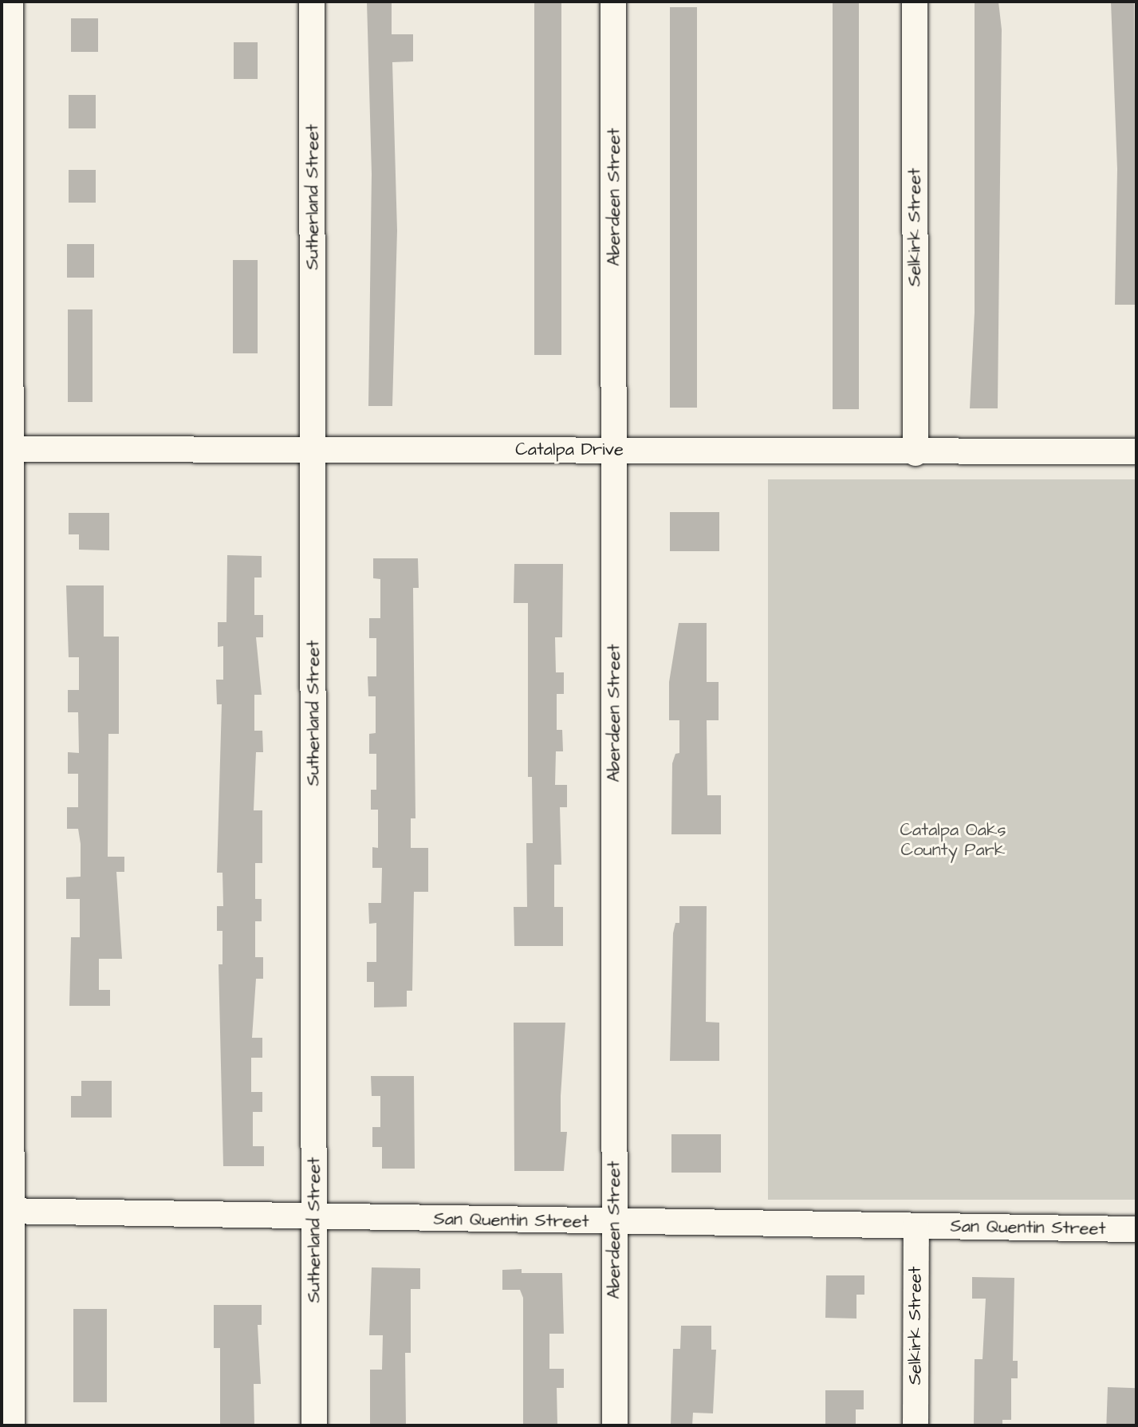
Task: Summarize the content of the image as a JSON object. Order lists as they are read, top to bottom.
{
  "streets": {
    "street": [
      "Sutherland Street",
      "Aberdeen Street",
      "Selkirk Street",
      "Catalpa Drive",
      "San Quentin Street"
    ]
  },
  "crossings": [
    ["Sutherland Street", "Catalpa Drive"],
    ["Sutherland Street", "San Quentin Street"],
    ["Aberdeen Street", "Catalpa Drive"],
    ["Aberdeen Street", "San Quentin Street"],
    ["Selkirk Street", "Catalpa Drive"],
    ["Selkirk Street", "San Quentin Street"]
  ],
  "parks": ["Catalpa Oaks County Park"]
}
